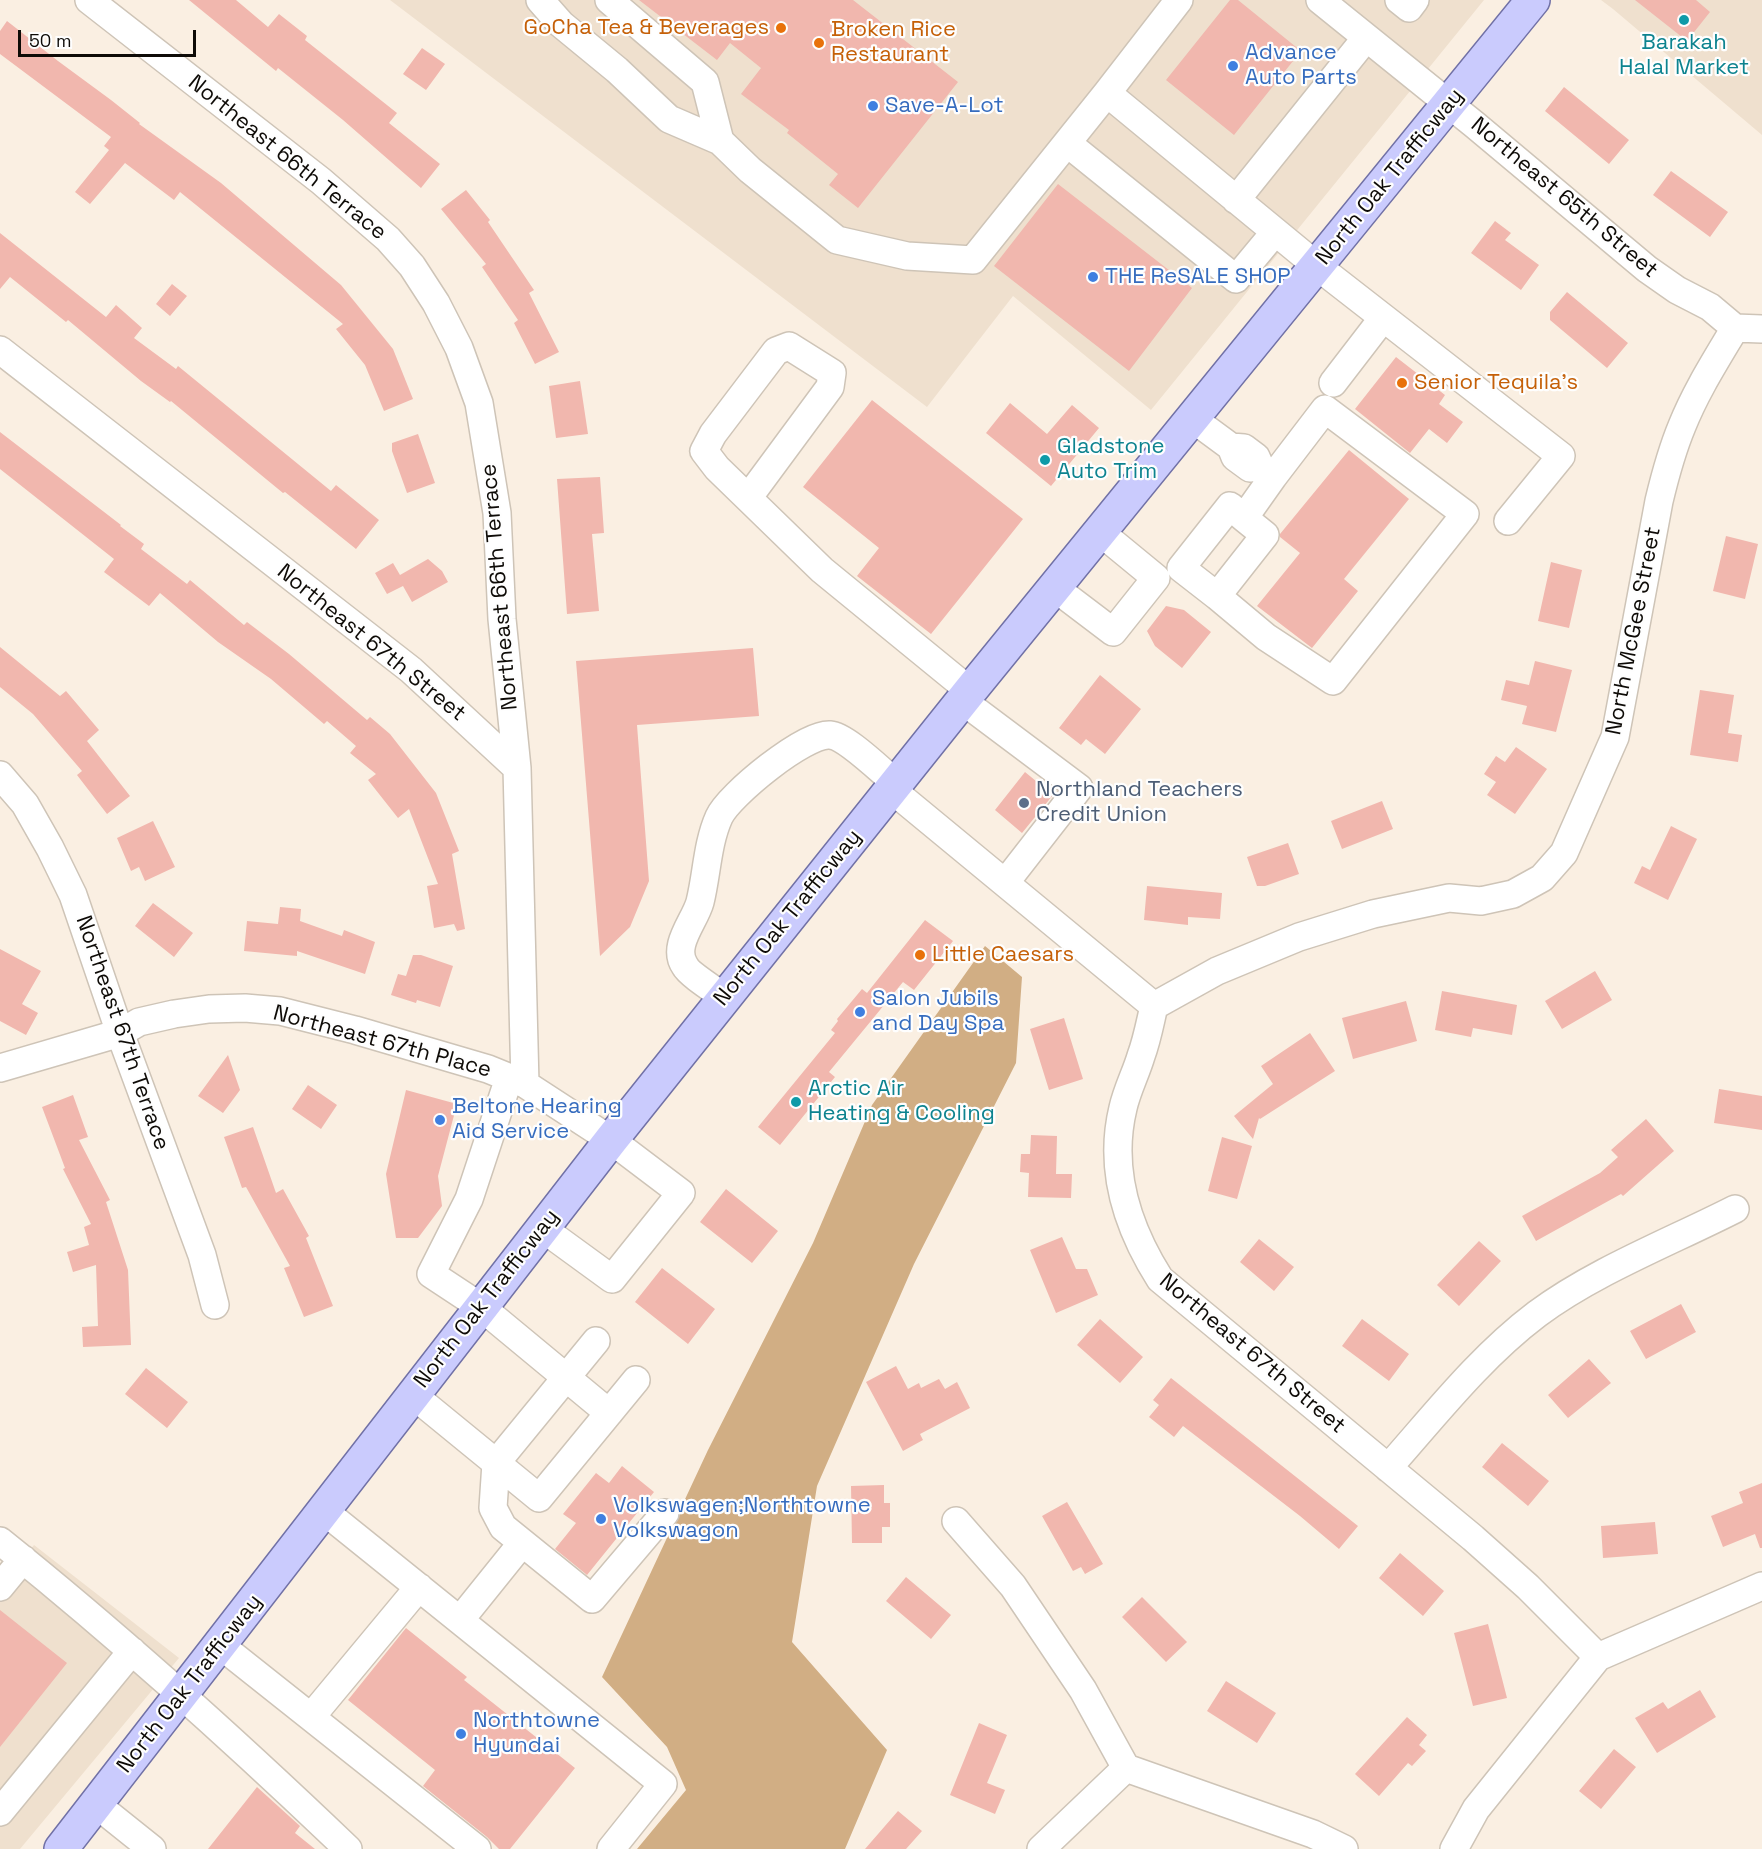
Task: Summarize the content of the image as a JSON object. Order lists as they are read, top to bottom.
{
  "streets": {
    "main road": ["North Oak Trafficway"],
    "street": [
      "Northeast 66th Terrace",
      "Northeast 65th Street",
      "North McGee Street",
      "Northeast 67th Street",
      "Northeast 67th Terrace",
      "Northeast 67th Place"
    ]
  },
  "crossings": [
    ["Northeast 66th Terrace", "Northeast 67th Street"],
    ["North Oak Trafficway", "Northeast 65th Street"],
    ["North Oak Trafficway", "Northeast 67th Place"],
    ["Northeast 65th Street", "North McGee Street"],
    ["North McGee Street", "Northeast 67th Street"],
    ["Northeast 67th Terrace", "Northeast 67th Place"]
  ],
  "places": [
    "Barakah Halal Market",
    "GoCha Tea & Beverages",
    "Broken Rice Restaurant",
    "Advance Auto Parts",
    "Save-A-Lot",
    "THE ReSALE SHOP",
    "Senior Tequila's",
    "Gladstone Auto Trim",
    "Northland Teachers Credit Union",
    "Little Caesars",
    "Salon Jubils and Day Spa",
    "Arctic Air Heating & Cooling",
    "Beltone Hearing Aid Service",
    "Volkswagen;Northtowne Volkswagon",
    "Northtowne Hyundai"
  ],
  "scale_bar": "50 m"
}
